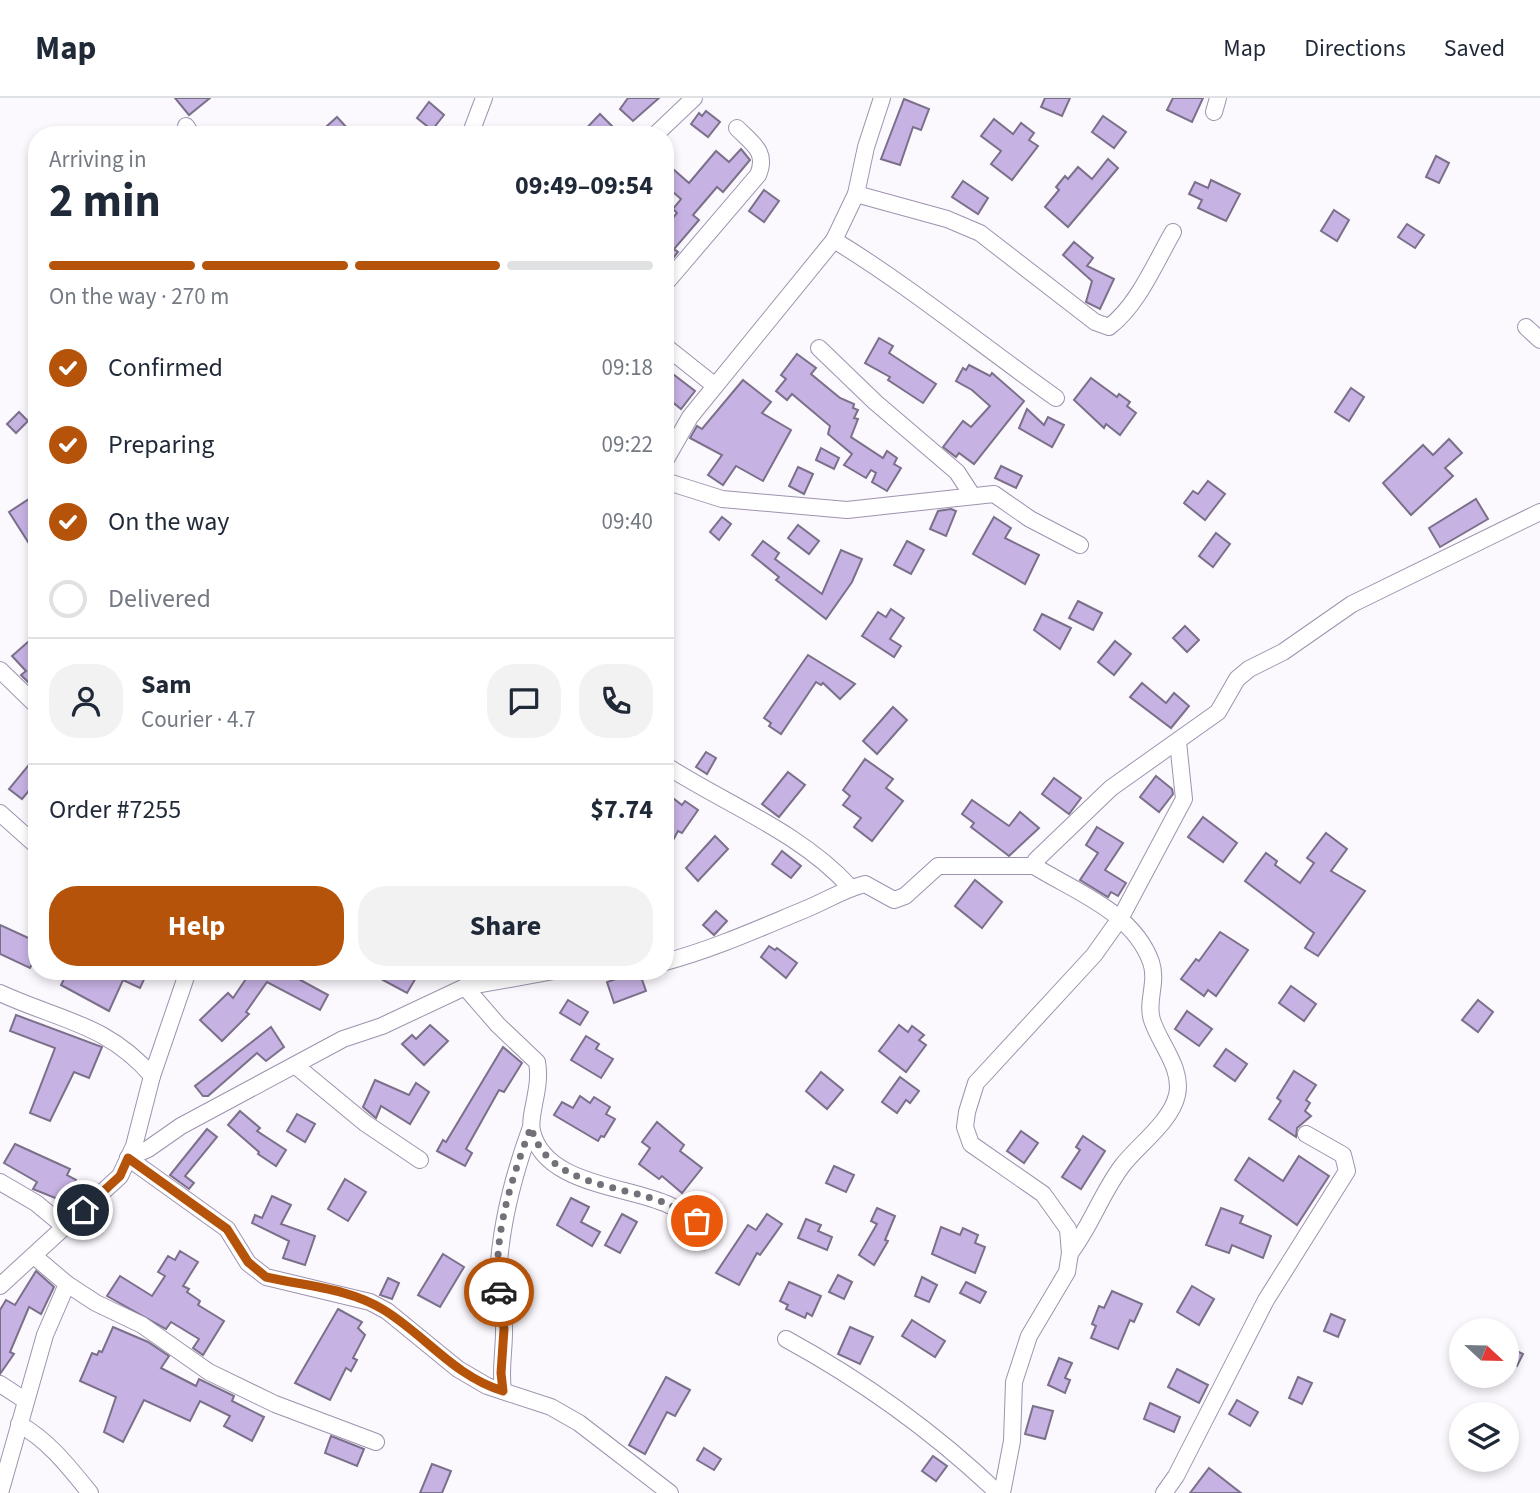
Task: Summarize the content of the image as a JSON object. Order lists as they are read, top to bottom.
{
  "north": "right",
  "page": {
    "header": "Map",
    "nav": ["Map", "Directions", "Saved"],
    "heading": ["2 min", "Arriving in", "09:49–09:54"],
    "panel": [
      "Sam",
      "Courier · 4.7",
      "Order #7255",
      "$7.74"
    ],
    "bar": "On the way · 270 m",
    "list": [
      ["Confirmed", "09:18"],
      ["Preparing", "09:22"],
      ["On the way", "09:40"],
      "Delivered"
    ],
    "buttons": ["Help", "Share"]
  }
}
